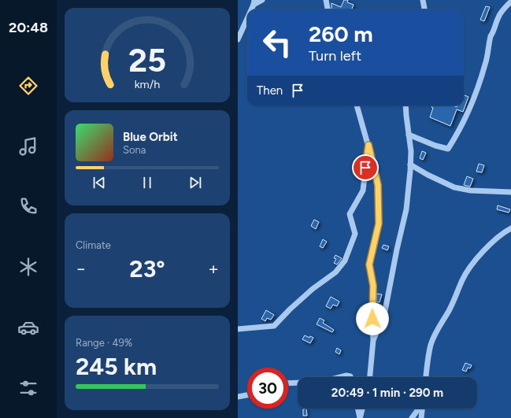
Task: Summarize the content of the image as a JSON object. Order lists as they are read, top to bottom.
{
  "page": {
    "tabs": "20:48",
    "turn": ["260 m", "Turn left"],
    "then": "Then",
    "song": ["Blue Orbit", "Sona"],
    "tile": [
      "Climate",
      ["Range · 49%", "245 km"]
    ],
    "heat": ["−", "23°", "+"],
    "limit": "30",
    "trip": "20:49 · 1 min · 290 m",
    "gauge": ["25", "km/h"]
  }
}
